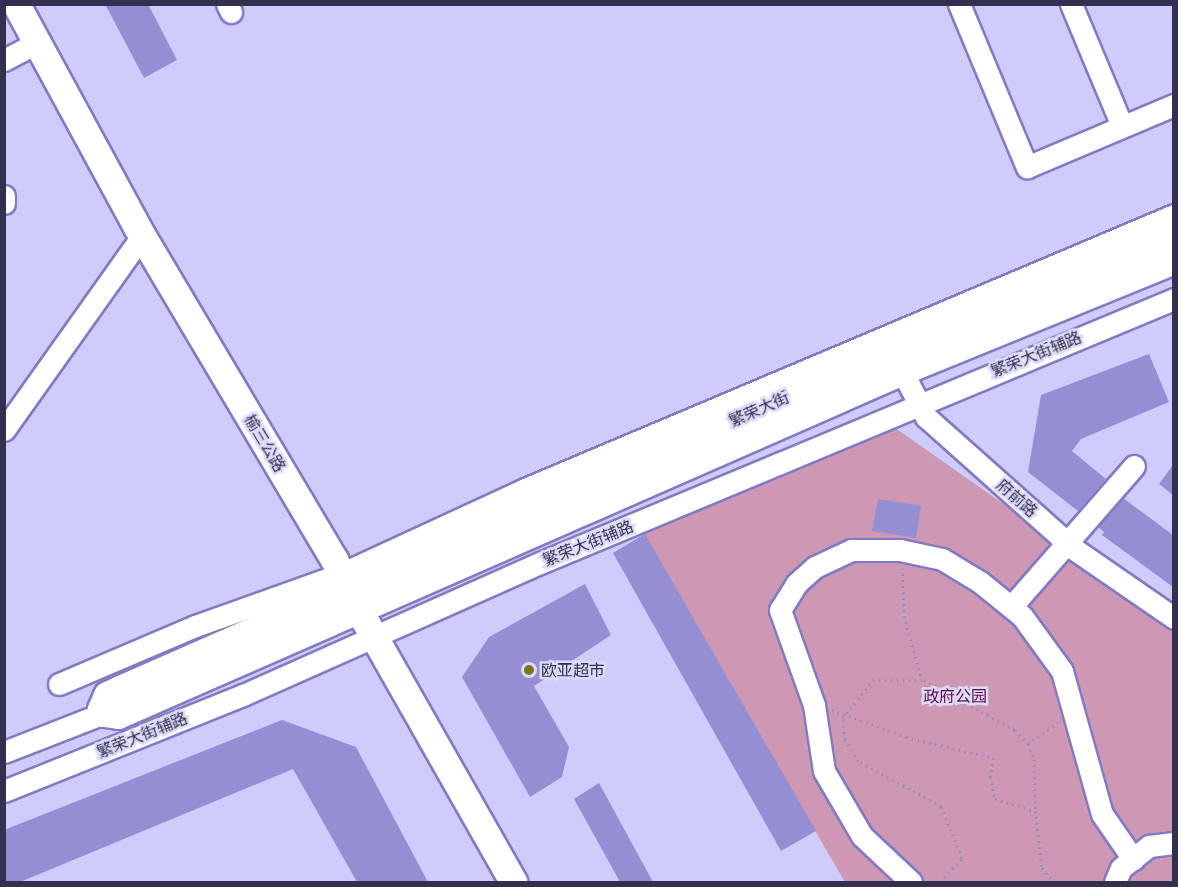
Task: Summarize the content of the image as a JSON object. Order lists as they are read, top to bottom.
{
  "streets": {
    "main road": ["繁荣大街", "榆三公路"],
    "street": ["繁荣大街辅路", "府前路"]
  },
  "crossings": [
    ["繁荣大街辅路", "榆三公路"],
    ["繁荣大街辅路", "府前路"],
    ["繁荣大街", "榆三公路"],
    ["繁荣大街", "府前路"]
  ],
  "parks": ["政府公园"],
  "places": ["欧亚超市"]
}
